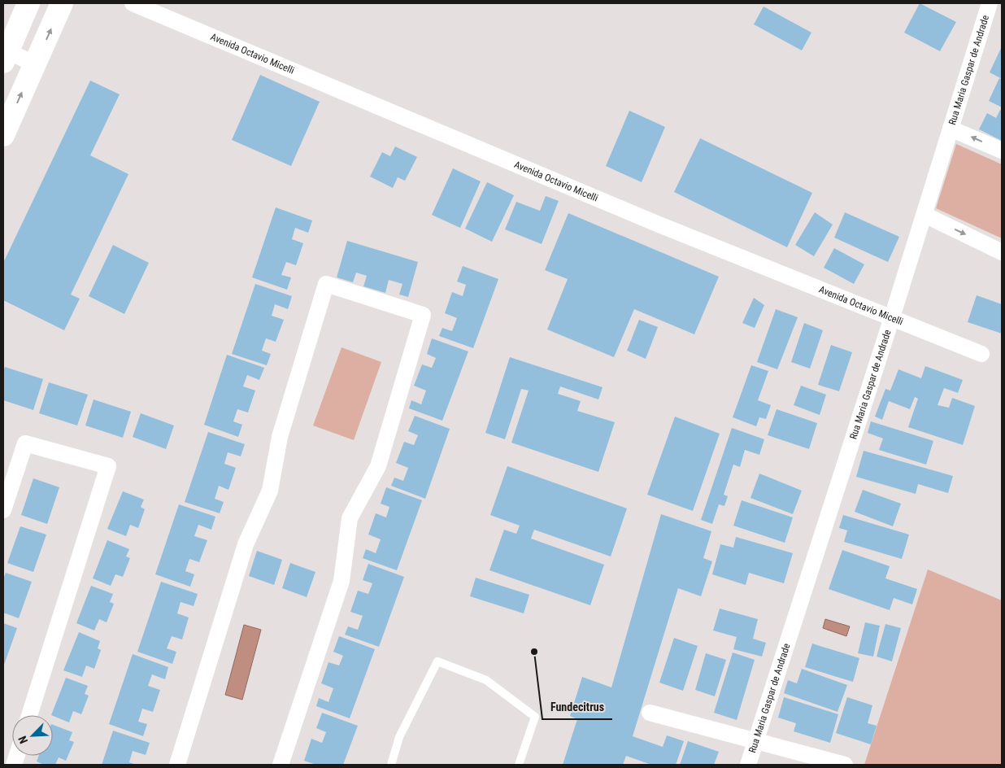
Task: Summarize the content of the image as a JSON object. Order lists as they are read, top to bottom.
{
  "streets": {
    "street": ["Avenida Octavio Micelli", "Rua Maria Gaspar de Andrade"]
  },
  "crossings": [
    ["Avenida Octavio Micelli", "Rua Maria Gaspar de Andrade"]
  ],
  "places": ["Fundecitrus"],
  "north": "bottom left"
}
